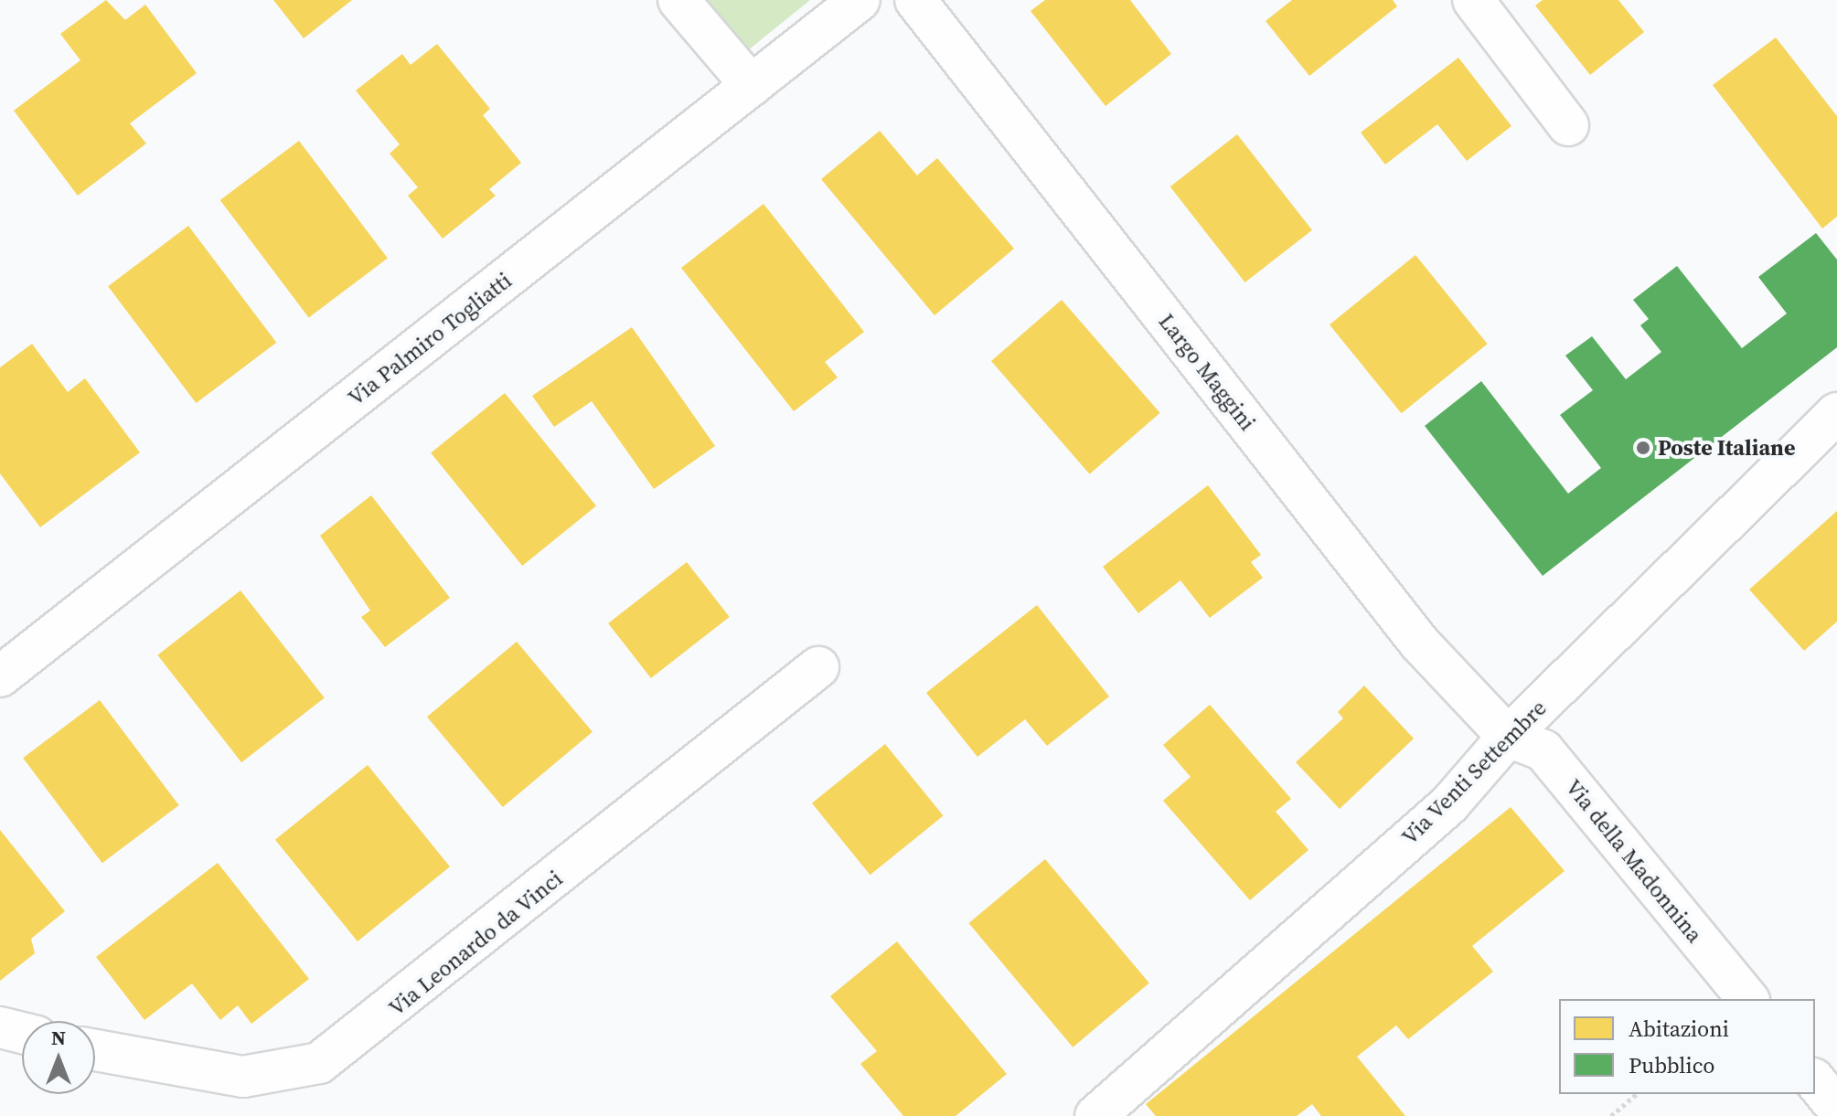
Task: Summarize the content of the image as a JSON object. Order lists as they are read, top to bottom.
{
  "streets": {
    "street": [
      "Via Palmiro Togliatti",
      "Largo Maggini",
      "Via Venti Settembre",
      "Via della Madonnina",
      "Via Leonardo da Vinci"
    ]
  },
  "crossings": [
    ["Largo Maggini", "Via Venti Settembre"],
    ["Largo Maggini", "Via della Madonnina"],
    ["Via Venti Settembre", "Via della Madonnina"]
  ],
  "places": ["Poste Italiane"],
  "legend": ["Abitazioni", "Pubblico"],
  "north": "top"
}
